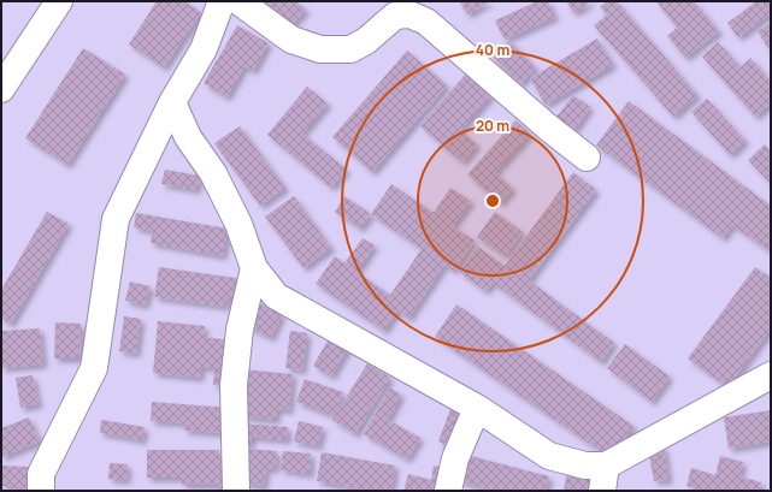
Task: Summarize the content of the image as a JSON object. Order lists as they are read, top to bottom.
{
  "rings": ["40 m", "20 m"]
}
